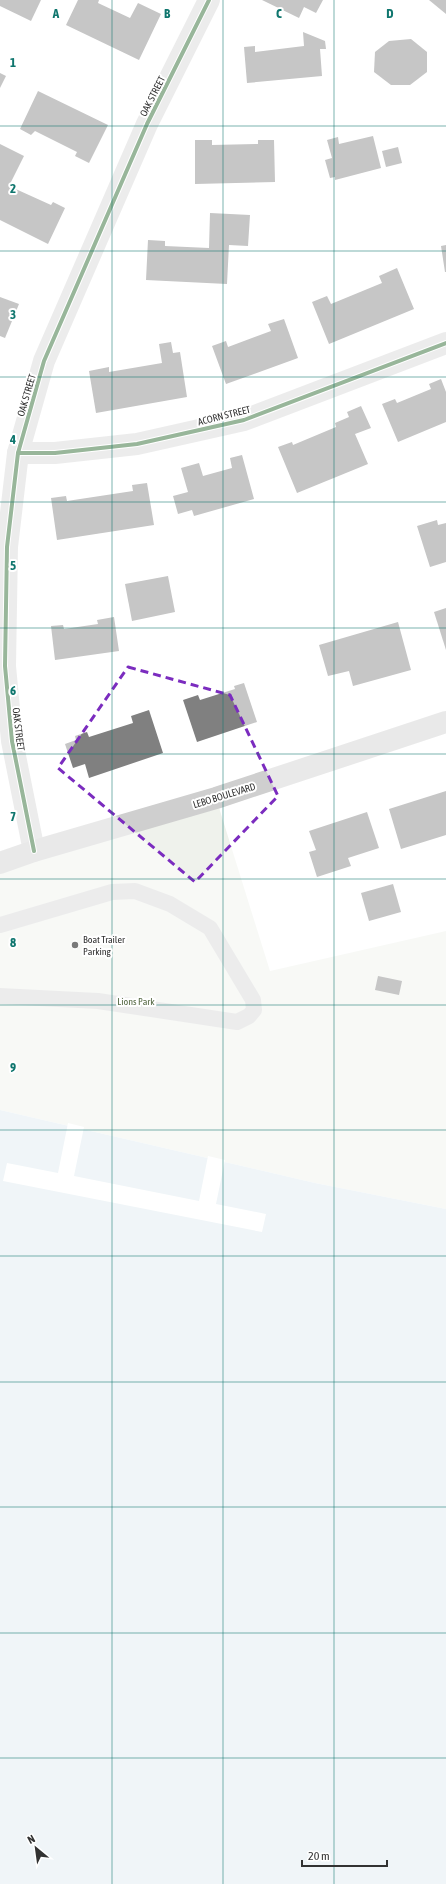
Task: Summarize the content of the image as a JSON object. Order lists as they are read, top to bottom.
{
  "streets": {
    "main road": ["LEBO BOULEVARD"],
    "street": ["OAK STREET", "ACORN STREET"]
  },
  "crossings": [
    ["OAK STREET", "ACORN STREET"],
    ["OAK STREET", "LEBO BOULEVARD"]
  ],
  "parks": ["Lions Park"],
  "places": ["Boat Trailer Parking"],
  "scale_bar": "20 m",
  "north": "top left",
  "grid": {
    "columns": [
      "A",
      "B",
      "C",
      "D"
    ],
    "rows": [
      "1",
      "2",
      "3",
      "4",
      "5",
      "6",
      "7",
      "8",
      "9"
    ]
  }
}
